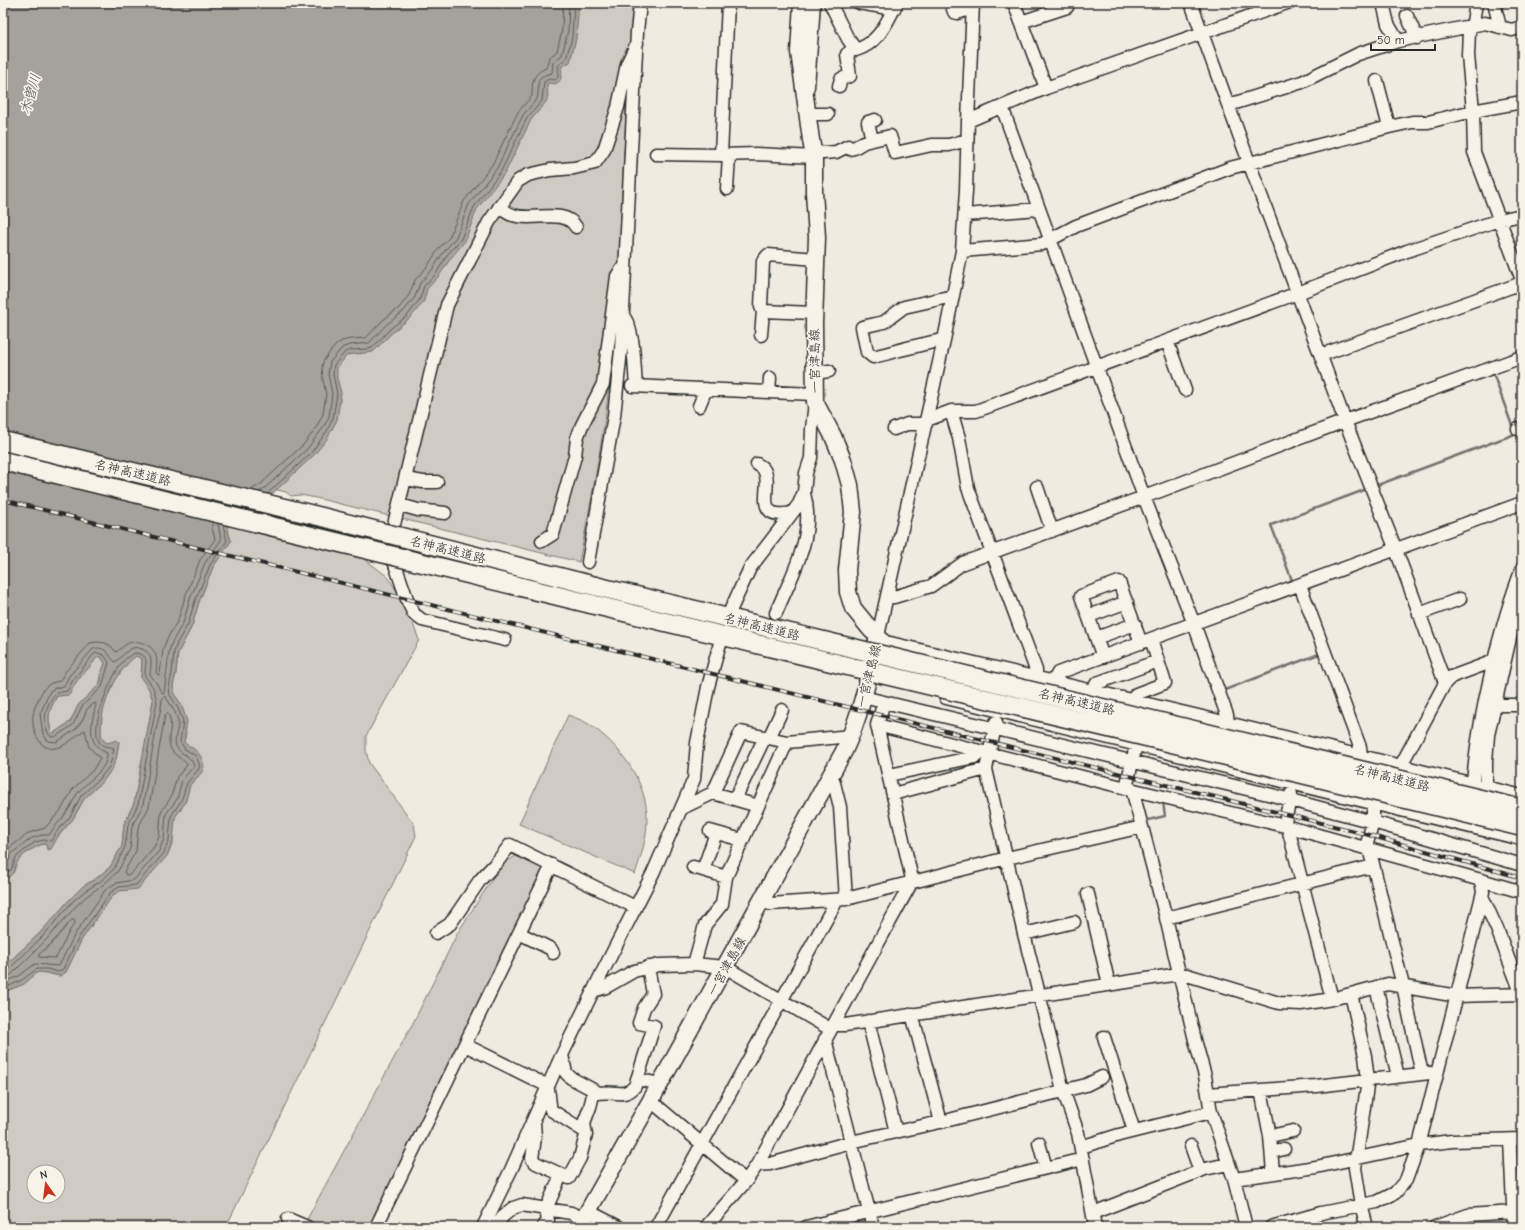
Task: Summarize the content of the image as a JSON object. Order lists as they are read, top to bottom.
{
  "streets": {
    "highway": ["名神高速道路"],
    "main road": ["一宮津島線"]
  },
  "crossings": [
    ["一宮津島線", "名神高速道路"]
  ],
  "water": ["木曽川"],
  "scale_bar": "50 m",
  "north": "top"
}
